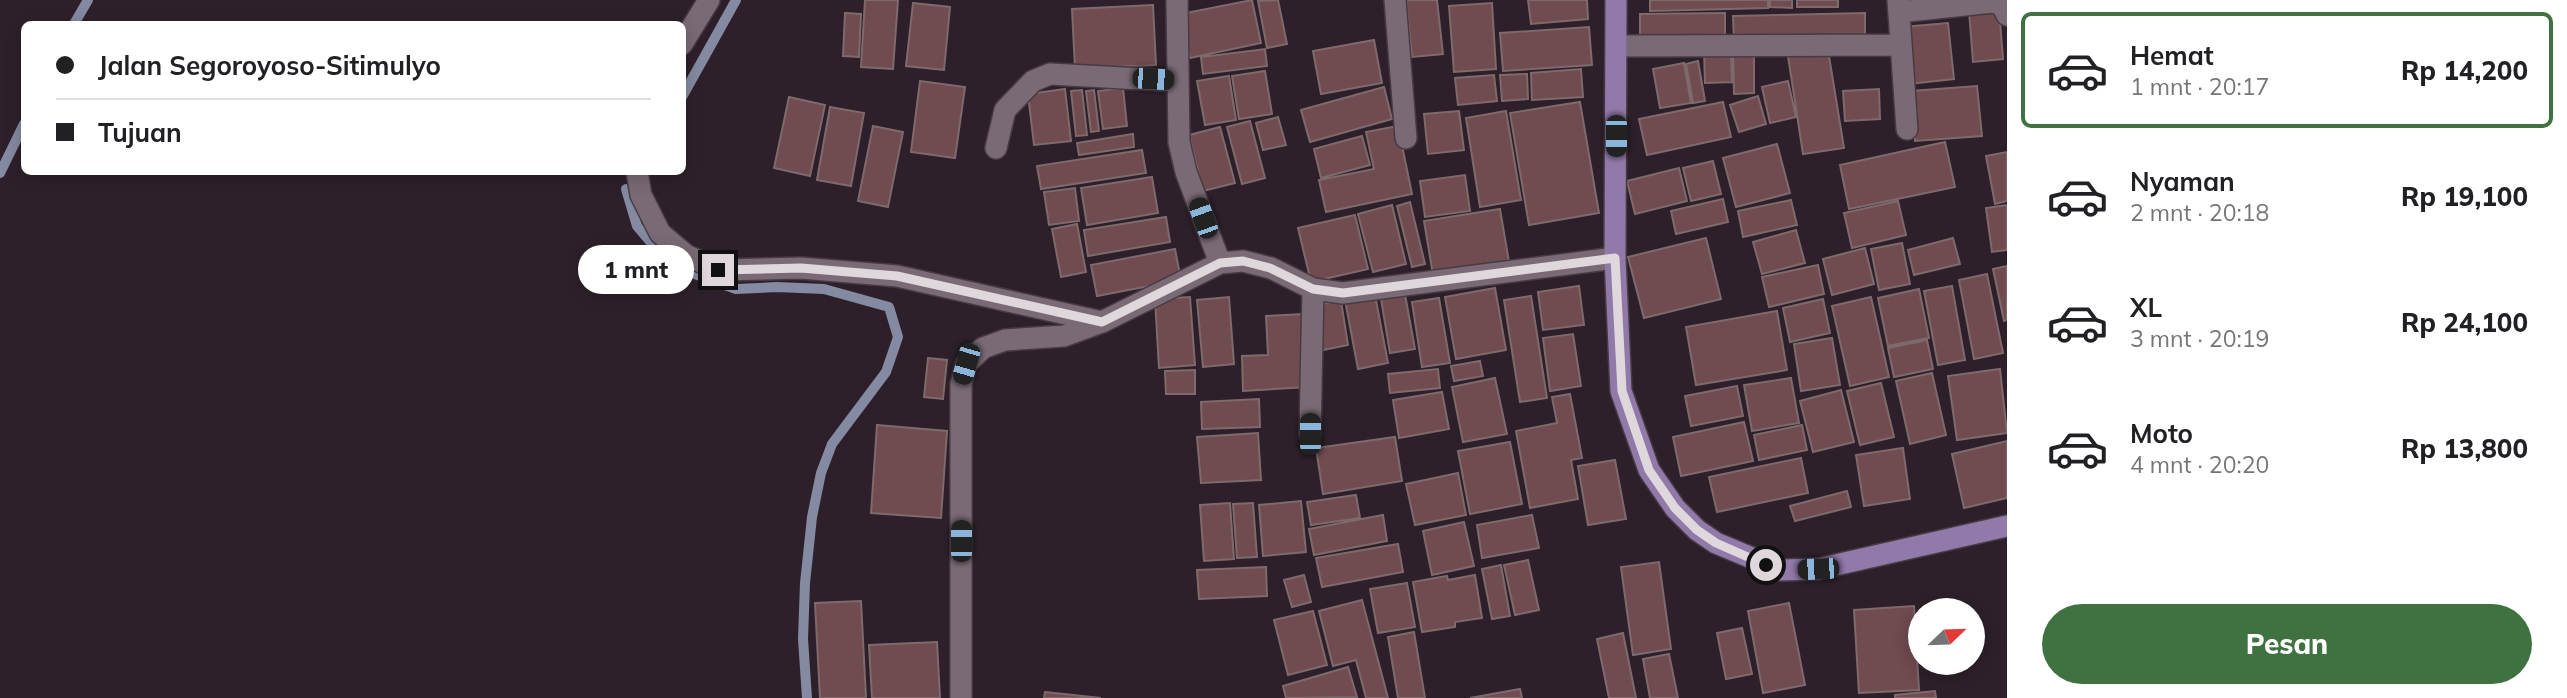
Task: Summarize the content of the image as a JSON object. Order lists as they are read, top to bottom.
{
  "north": "top right",
  "page": {
    "list": [
      {
        "name": "Hemat",
        "note": "1 mnt · 20:17",
        "value": "Rp 14,200"
      },
      {
        "name": "Nyaman",
        "note": "2 mnt · 20:18",
        "value": "Rp 19,100"
      },
      {
        "name": "XL",
        "note": "3 mnt · 20:19",
        "value": "Rp 24,100"
      },
      {
        "name": "Moto",
        "note": "4 mnt · 20:20",
        "value": "Rp 13,800"
      }
    ],
    "banner": ["Jalan Segoroyoso-Sitimulyo", "Tujuan"],
    "bubble": "1 mnt",
    "buttons": "Pesan"
  }
}
